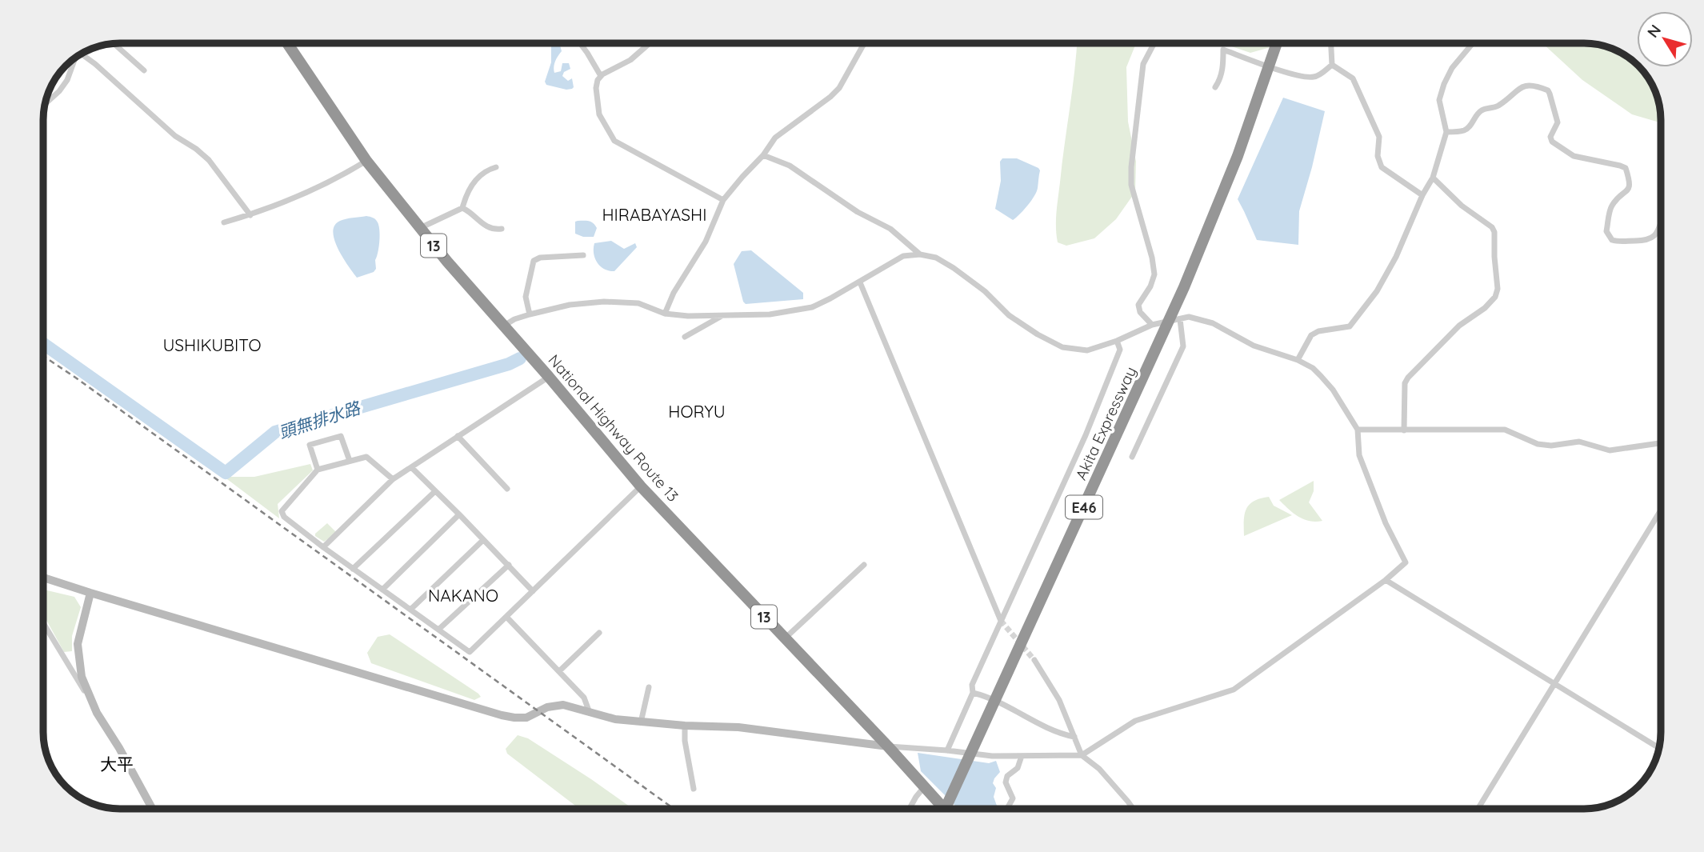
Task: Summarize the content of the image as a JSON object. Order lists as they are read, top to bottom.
{
  "streets": {
    "highway": [
      "13",
      "Akita Expressway",
      "National Highway Route 13",
      "E46"
    ]
  },
  "districts": [
    "HIRABAYASHI",
    "USHIKUBITO",
    "HORYU",
    "NAKANO",
    "大平"
  ],
  "water": ["頭無排水路"],
  "north": "top left"
}
